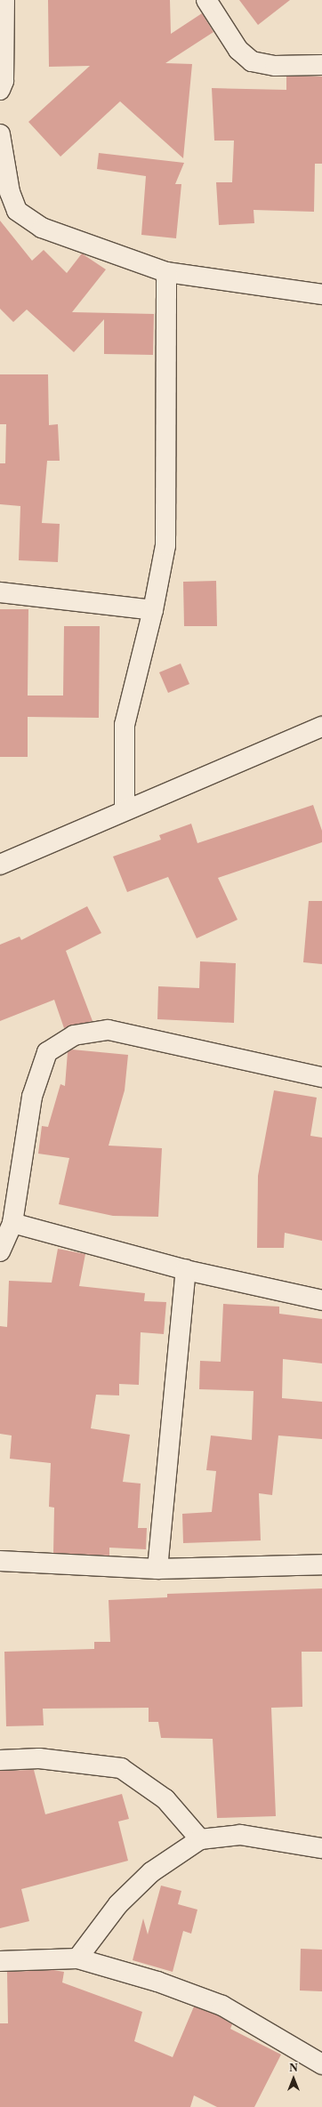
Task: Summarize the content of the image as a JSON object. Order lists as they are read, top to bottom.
{
  "north": "top"
}
